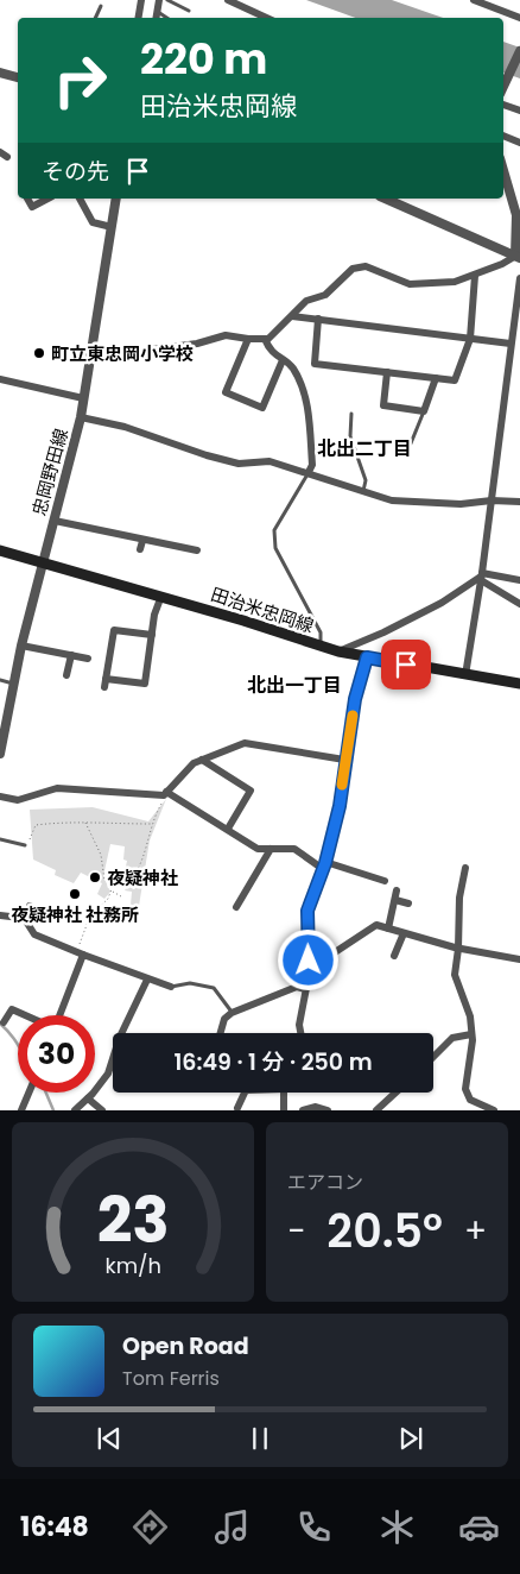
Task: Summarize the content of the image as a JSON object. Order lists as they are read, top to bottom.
{
  "streets": {
    "main road": ["田治米忠岡線"],
    "street": ["忠岡野田線"]
  },
  "crossings": [
    ["忠岡野田線", "田治米忠岡線"]
  ],
  "districts": ["北出二丁目", "北出一丁目"],
  "places": ["町立東忠岡小学校", "夜疑神社", "夜疑神社 社務所"],
  "page": {
    "turn": ["220 m", "田治米忠岡線"],
    "then": "その先",
    "limit": "30",
    "trip": "16:49 · 1 分 · 250 m",
    "tile": "エアコン",
    "heat": ["−", "20.5°", "+"],
    "song": ["Open Road", "Tom Ferris"],
    "tabs": "16:48",
    "gauge": ["23", "km/h"]
  }
}
